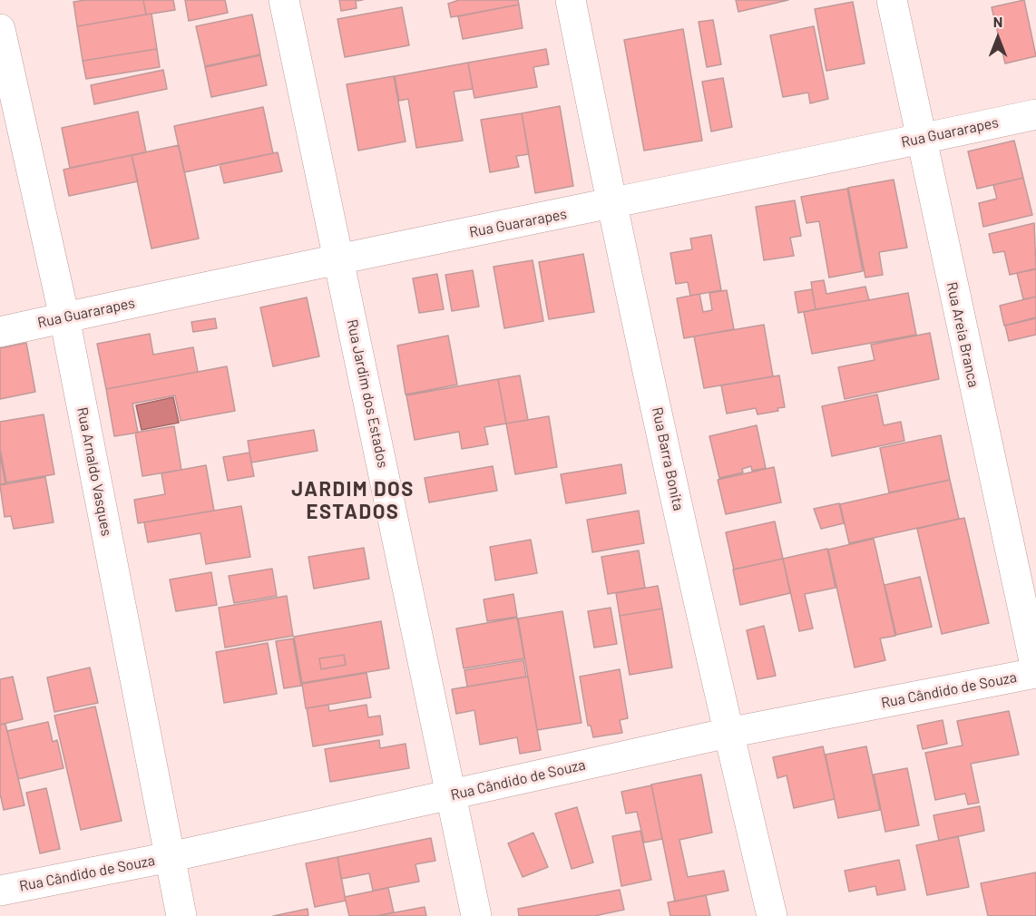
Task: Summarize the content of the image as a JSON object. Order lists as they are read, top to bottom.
{
  "streets": {
    "street": [
      "Rua Guararapes",
      "Rua Areia Branca",
      "Rua Jardim dos Estados",
      "Rua Barra Bonita",
      "Rua Arnaldo Vasques",
      "Rua Cândido de Souza"
    ]
  },
  "crossings": [
    ["Rua Guararapes", "Rua Areia Branca"],
    ["Rua Guararapes", "Rua Jardim dos Estados"],
    ["Rua Guararapes", "Rua Barra Bonita"],
    ["Rua Guararapes", "Rua Arnaldo Vasques"],
    ["Rua Areia Branca", "Rua Cândido de Souza"],
    ["Rua Jardim dos Estados", "Rua Cândido de Souza"],
    ["Rua Barra Bonita", "Rua Cândido de Souza"],
    ["Rua Arnaldo Vasques", "Rua Cândido de Souza"]
  ],
  "districts": ["JARDIM DOS ESTADOS"],
  "north": "top"
}
